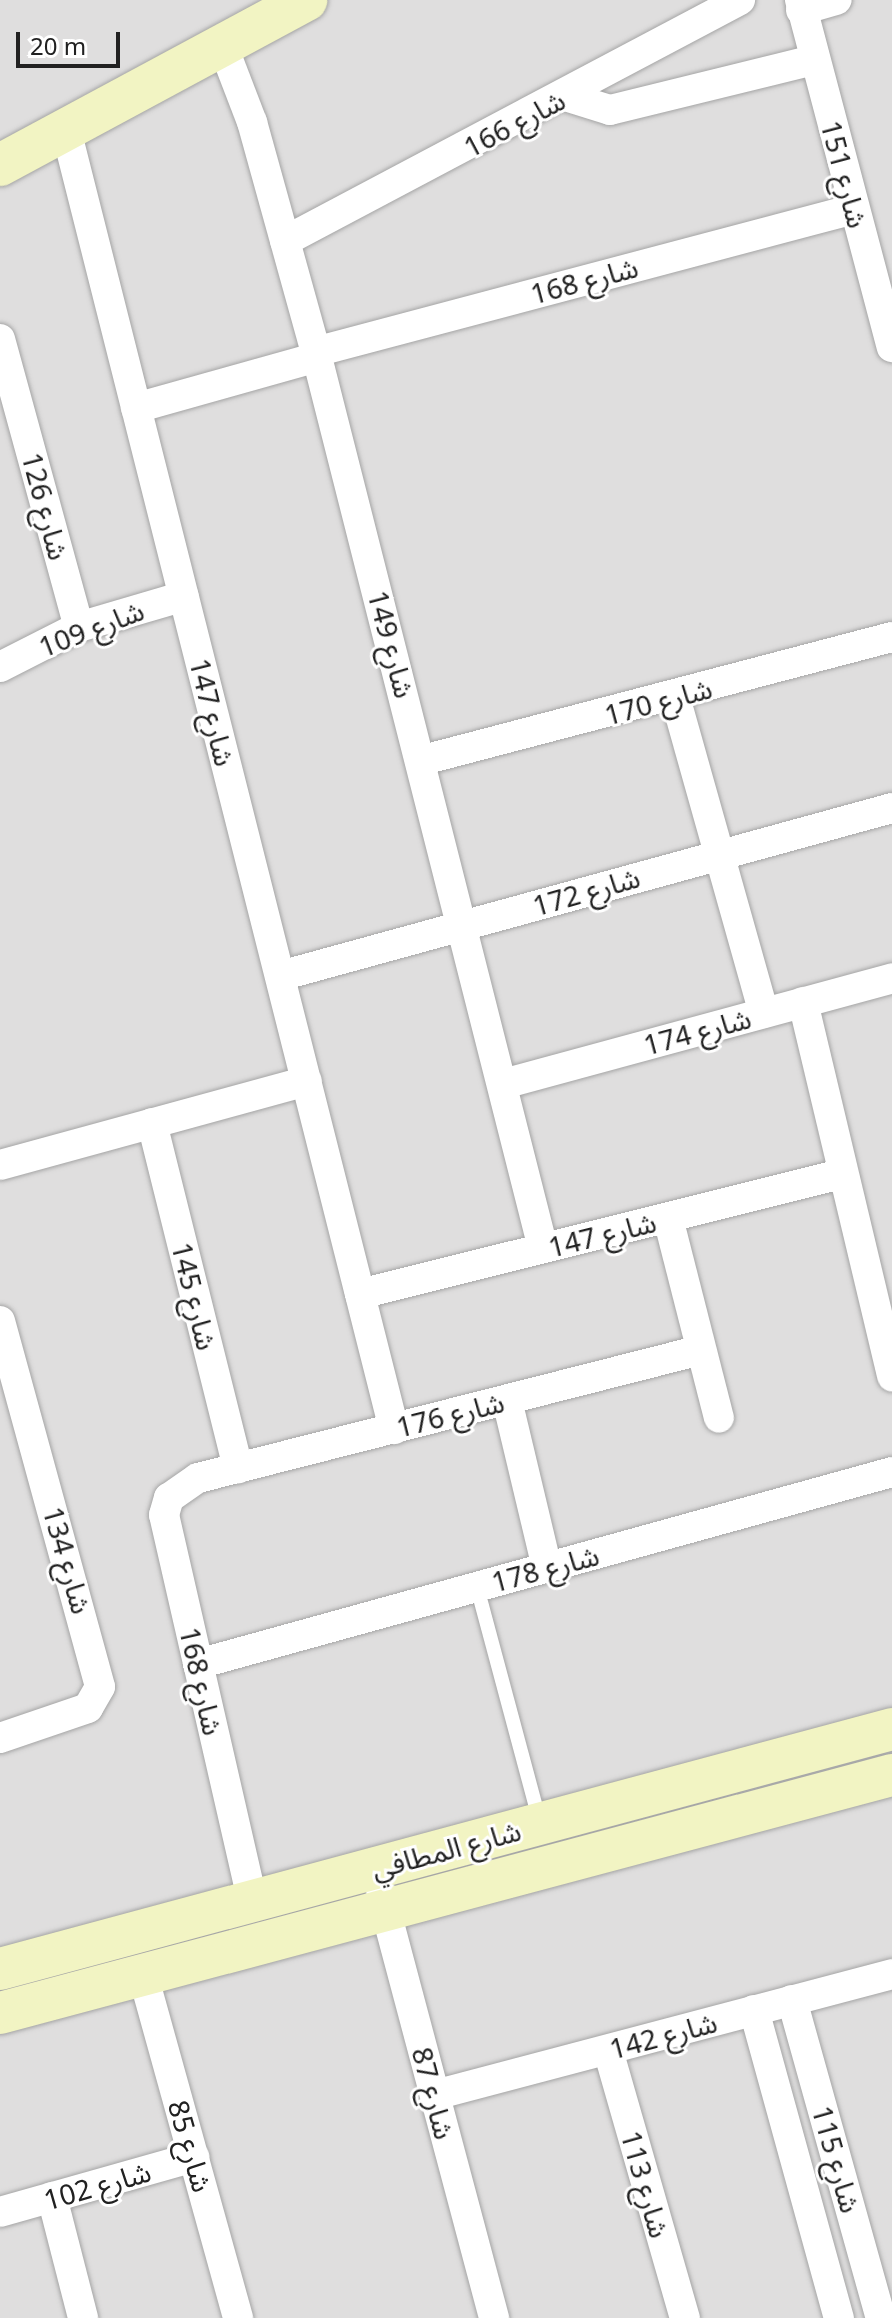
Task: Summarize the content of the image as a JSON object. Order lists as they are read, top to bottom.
{
  "streets": {
    "street": [
      "شارع 166",
      "شارع 151",
      "شارع 168",
      "شارع 126",
      "شارع 109",
      "شارع 149",
      "شارع 170",
      "شارع 147",
      "شارع 172",
      "شارع 174",
      "شارع 145",
      "شارع 176",
      "شارع 134",
      "شارع 178",
      "شارع المطافي",
      "شارع 142",
      "شارع 87",
      "شارع 85",
      "شارع 115",
      "شارع 113",
      "شارع 102"
    ]
  },
  "crossings": [
    ["شارع 166", "شارع 149"],
    ["شارع 151", "شارع 168"],
    ["شارع 168", "شارع 149"],
    ["شارع 168", "شارع 147"],
    ["شارع 168", "شارع 176"],
    ["شارع 168", "شارع 178"],
    ["شارع 168", "شارع المطافي"],
    ["شارع 126", "شارع 109"],
    ["شارع 109", "شارع 147"],
    ["شارع 149", "شارع 170"],
    ["شارع 149", "شارع 147"],
    ["شارع 149", "شارع 172"],
    ["شارع 149", "شارع 174"],
    ["شارع 147", "شارع 172"],
    ["شارع 147", "شارع 176"],
    ["شارع 145", "شارع 176"],
    ["شارع المطافي", "شارع 87"],
    ["شارع المطافي", "شارع 85"],
    ["شارع 142", "شارع 87"],
    ["شارع 142", "شارع 115"],
    ["شارع 142", "شارع 113"],
    ["شارع 85", "شارع 102"]
  ],
  "scale_bar": "20 m"
}
